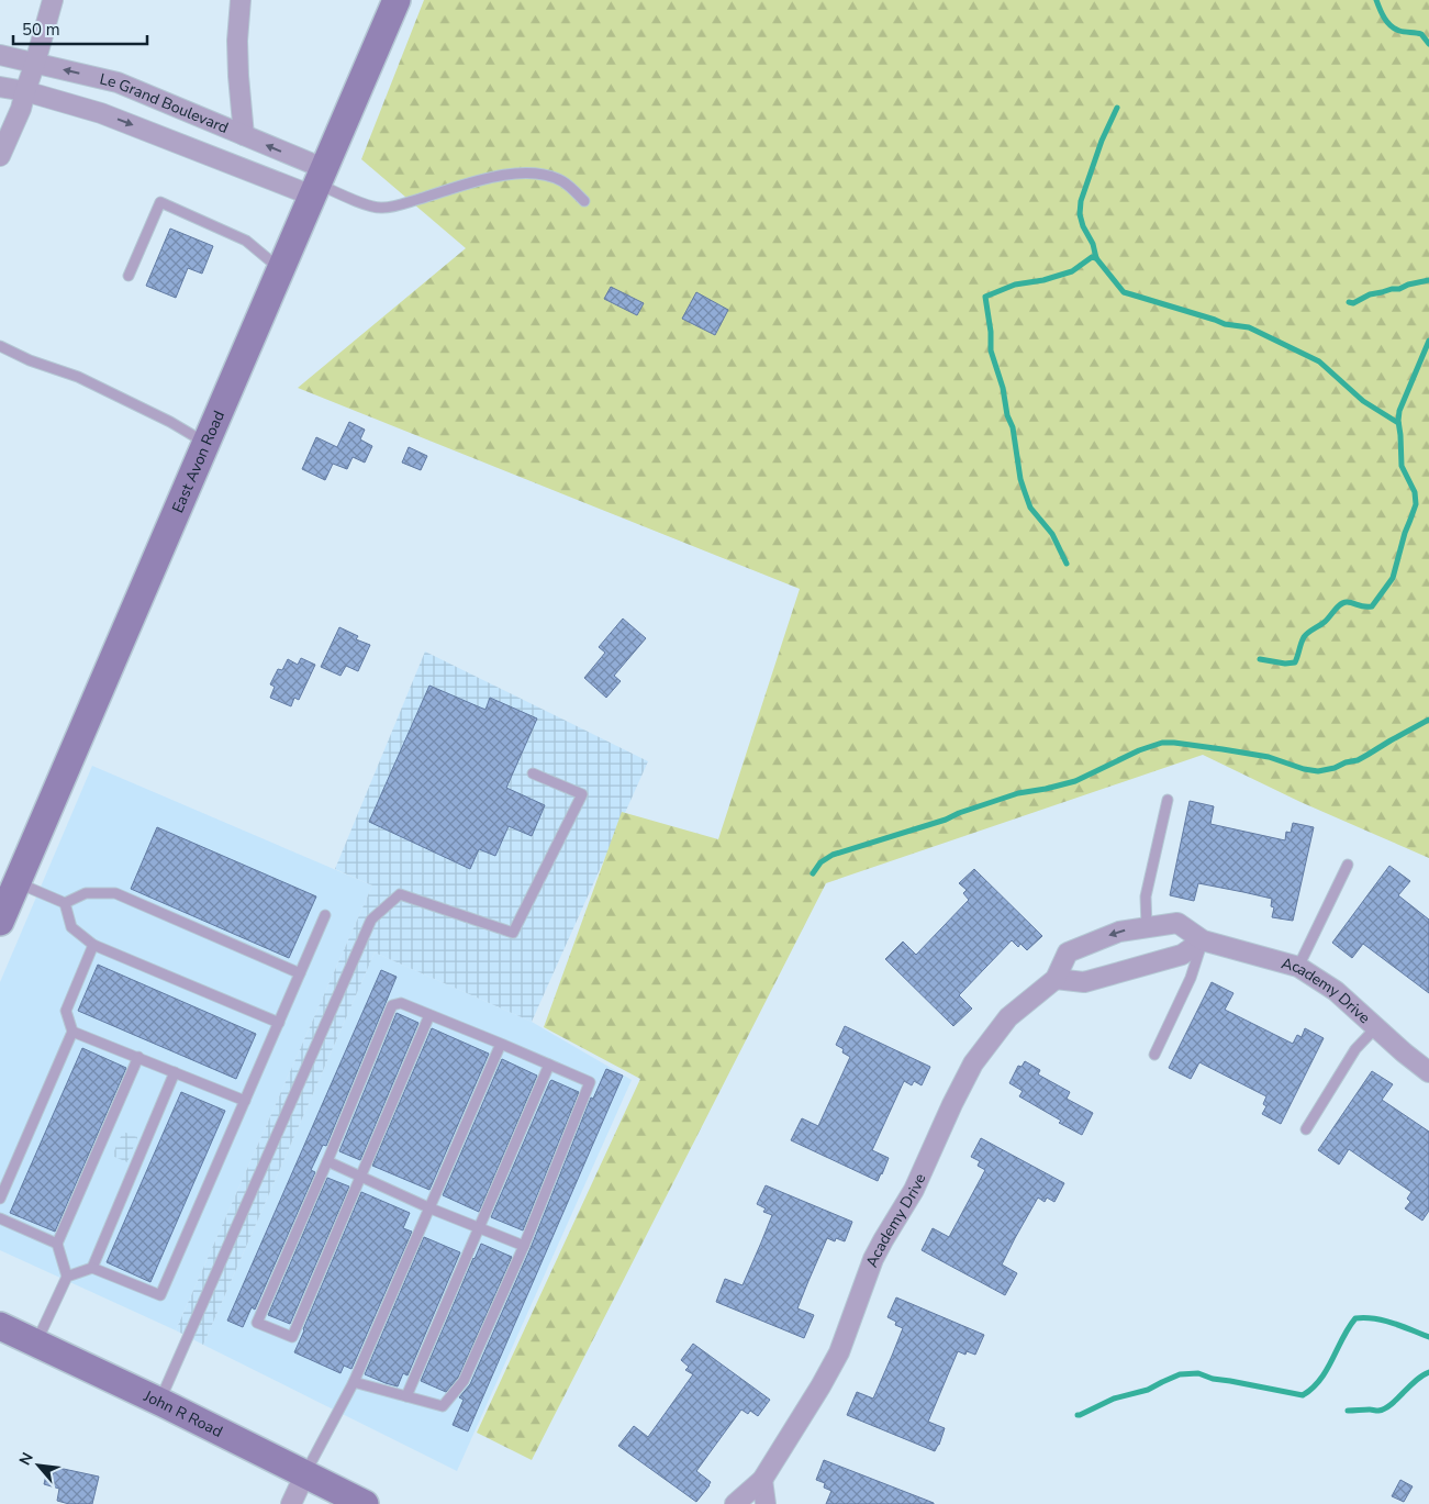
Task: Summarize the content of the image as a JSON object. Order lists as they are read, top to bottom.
{
  "streets": {
    "main road": ["East Avon Road", "John R Road"],
    "street": ["Le Grand Boulevard", "Academy Drive"]
  },
  "crossings": [
    ["Le Grand Boulevard", "East Avon Road"]
  ],
  "scale_bar": "50 m",
  "north": "top left"
}
